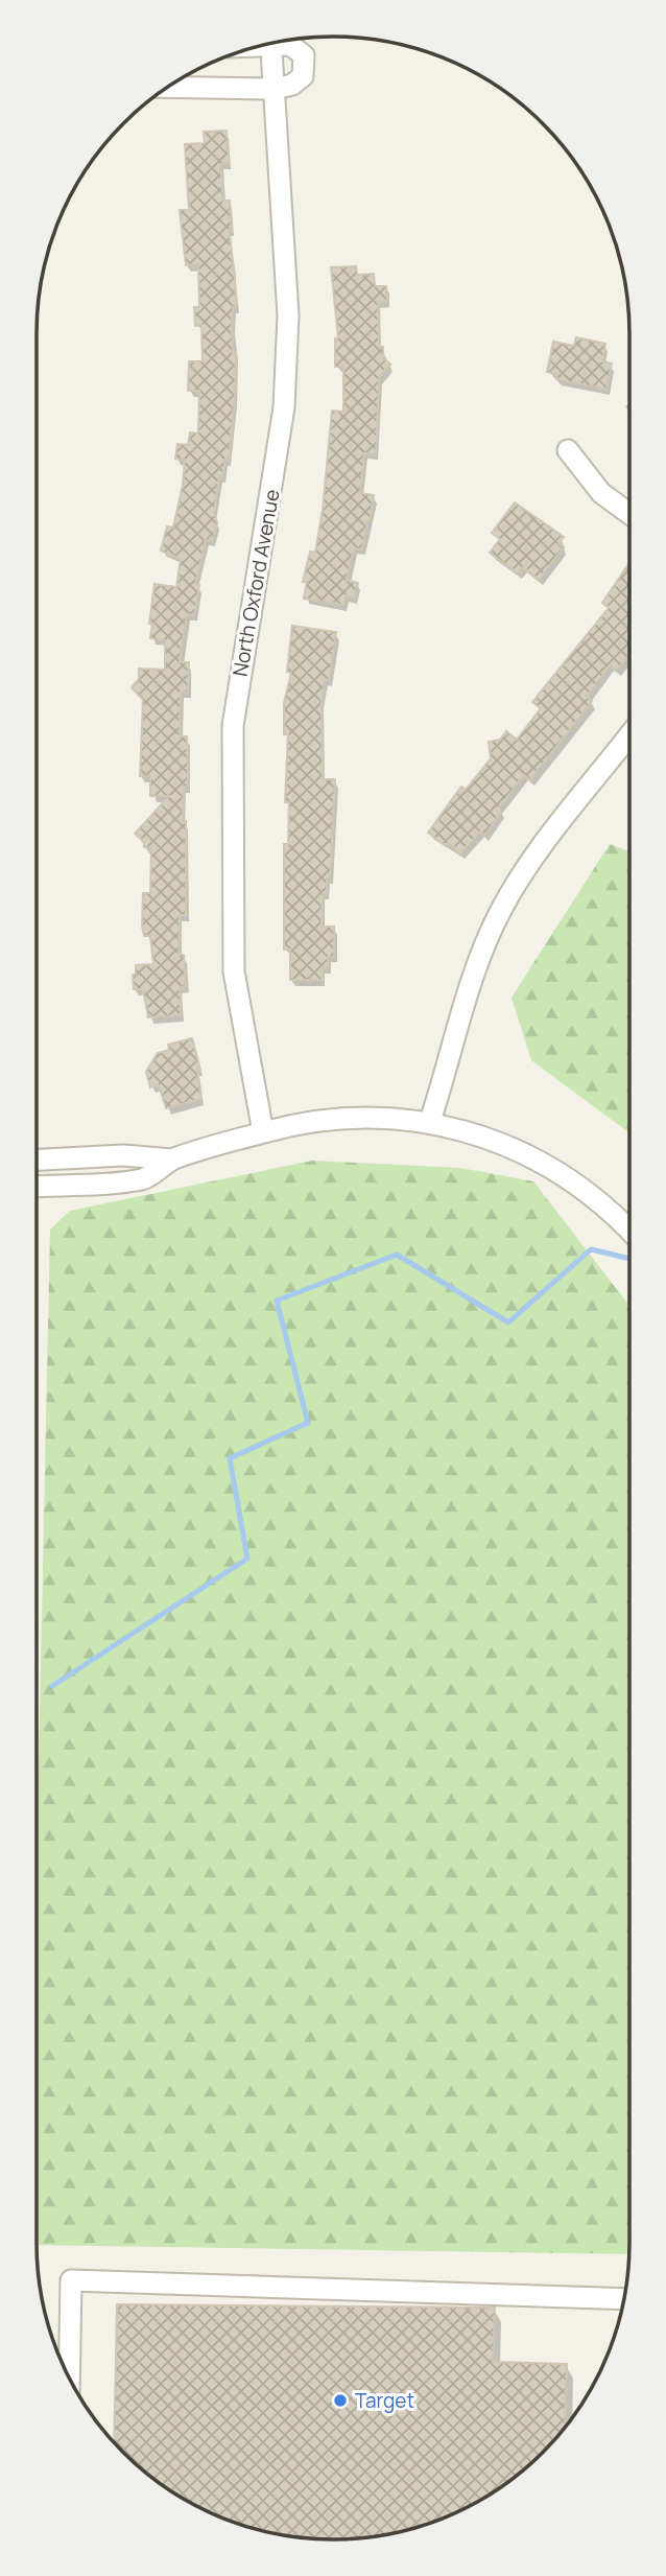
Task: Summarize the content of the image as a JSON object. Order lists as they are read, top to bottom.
{
  "streets": {
    "street": ["North Oxford Avenue"]
  },
  "places": ["Target"]
}
